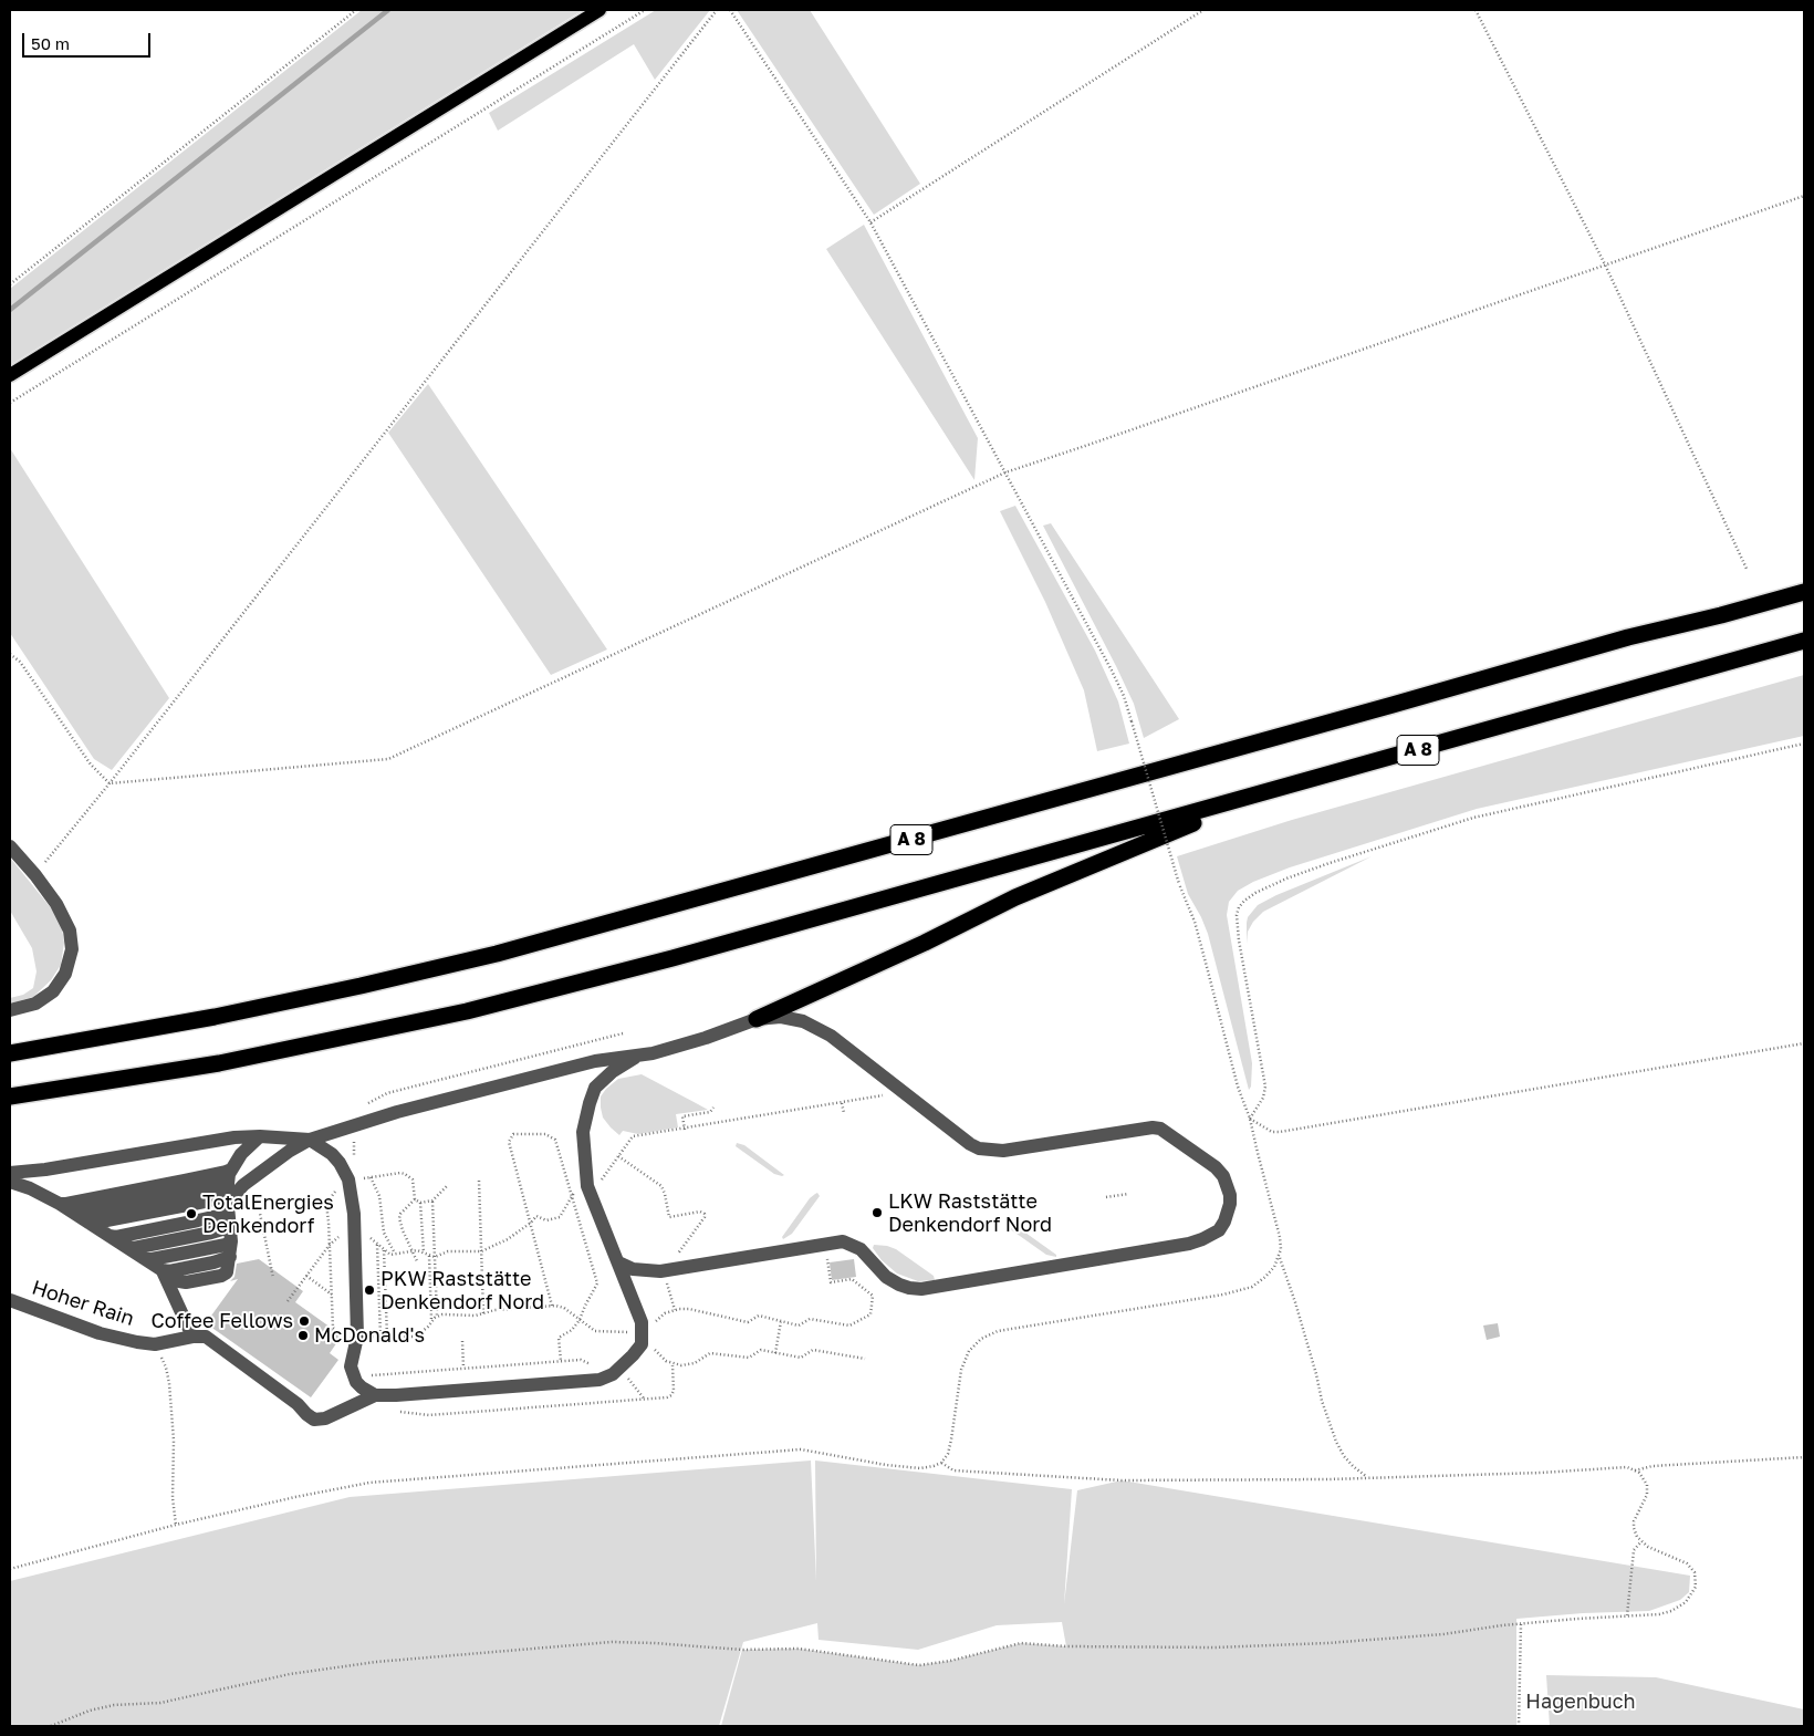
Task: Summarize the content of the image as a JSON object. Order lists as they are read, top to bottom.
{
  "streets": {
    "highway": ["A 8"],
    "lane": ["Hoher Rain"]
  },
  "parks": ["Hagenbuch"],
  "places": [
    "LKW Raststätte Denkendorf Nord",
    "TotalEnergies Denkendorf",
    "PKW Raststätte Denkendorf Nord",
    "Coffee Fellows",
    "McDonald's"
  ],
  "scale_bar": "50 m"
}
